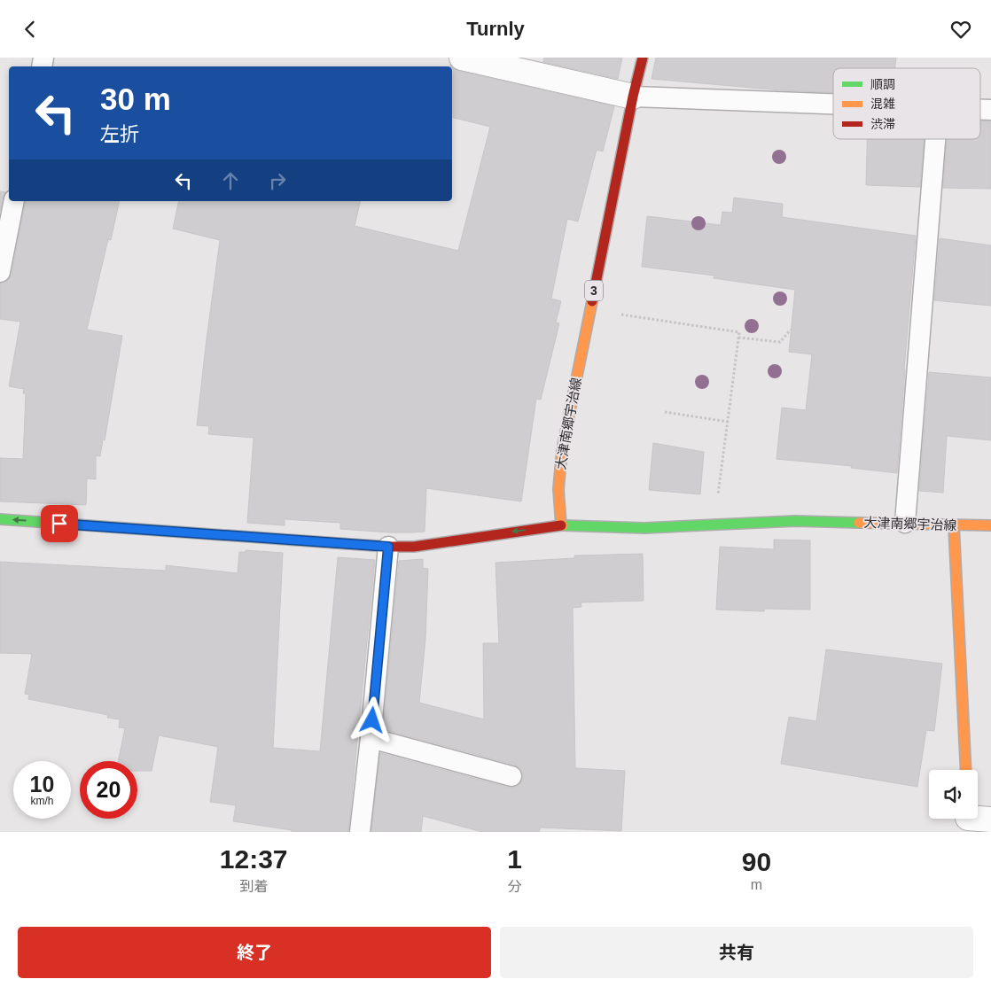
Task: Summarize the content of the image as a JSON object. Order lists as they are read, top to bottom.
{
  "streets": {
    "main road": ["3", "大津南郷宇治線"]
  },
  "legend": ["順調", "混雑", "渋滞"],
  "page": {
    "header": "Turnly",
    "turn": ["30 m", "左折"],
    "speed": "10 km/h",
    "limit": "20",
    "eta": [
      "12:37",
      "到着",
      "1",
      "分",
      "90",
      "m"
    ],
    "buttons": ["終了", "共有"]
  }
}
